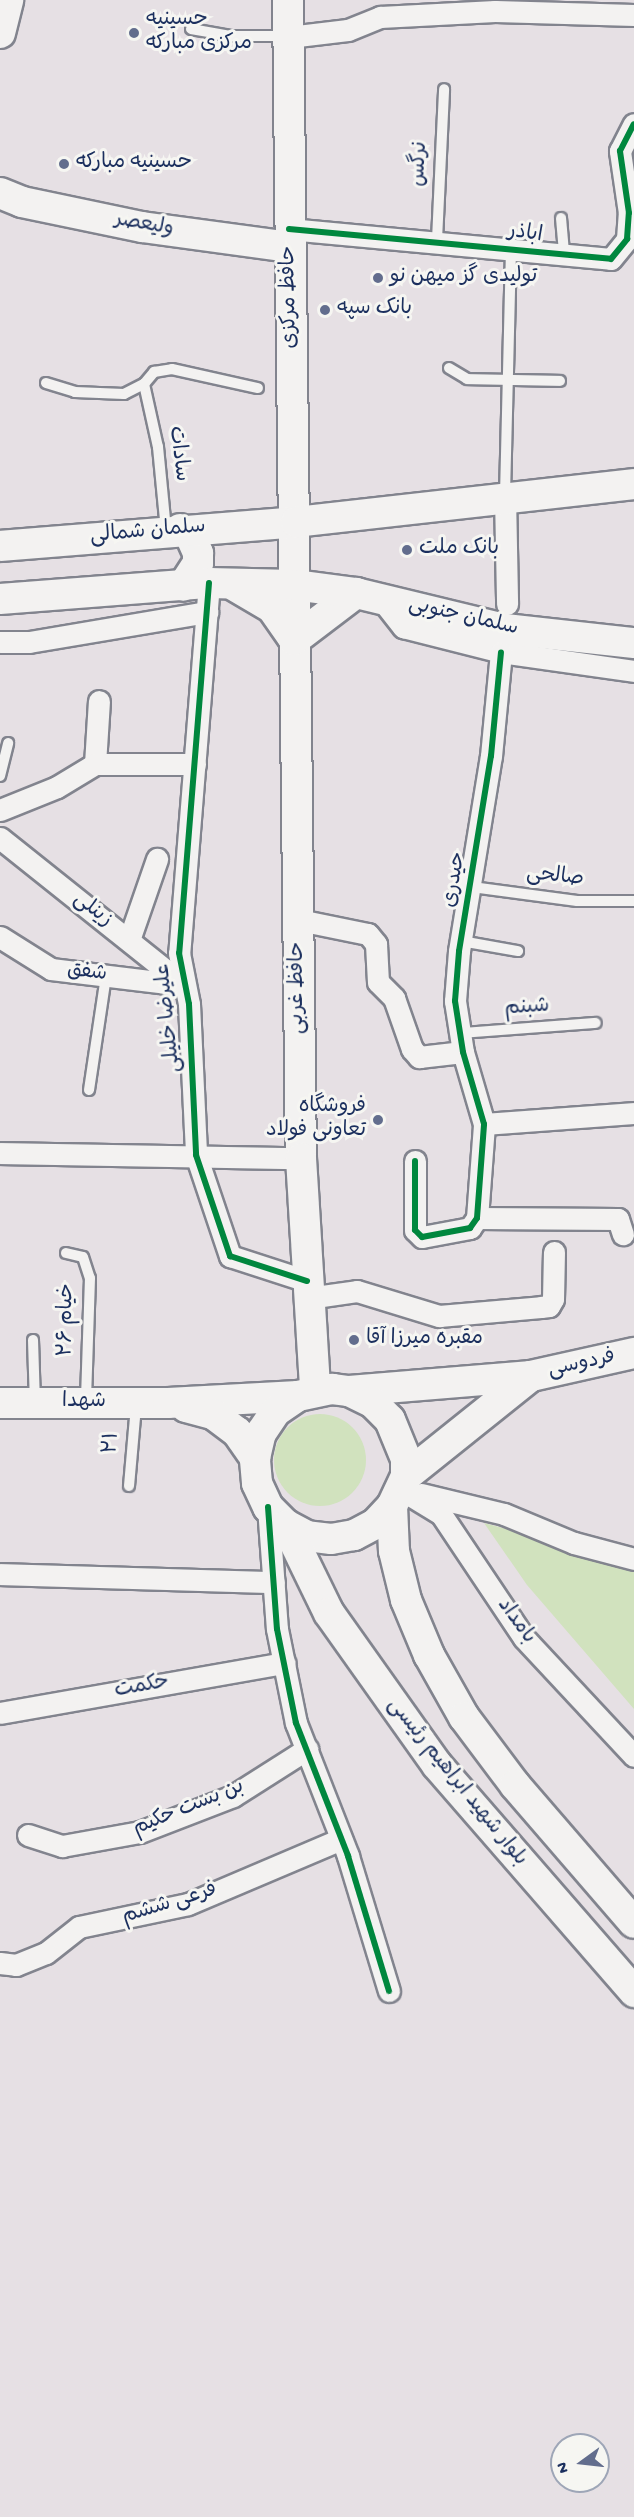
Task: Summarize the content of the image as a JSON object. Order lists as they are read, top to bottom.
{
  "streets": {
    "main road": [
      "ولیعصر",
      "حافظ مرکزی",
      "سلمان شمالی",
      "سلمان جنوبی",
      "حافظ غربی",
      "فردوسی",
      "شهدا",
      "بلوار شهید ابراهیم رئیسی"
    ],
    "street": [
      "اباذر",
      "حیدری",
      "زینلی",
      "شفق",
      "علیرضا خلیلی",
      "بامداد",
      "حکمت",
      "بن بست حکیم",
      "فرعی ششم"
    ],
    "lane": [
      "نرگس",
      "سادات",
      "صالحی",
      "شبنم",
      "خیام ۲۶",
      "۲۱"
    ]
  },
  "crossings": [
    ["نرگس", "اباذر"],
    ["ولیعصر", "اباذر"],
    ["ولیعصر", "حافظ مرکزی"],
    ["اباذر", "حافظ مرکزی"],
    ["حافظ مرکزی", "سلمان شمالی"],
    ["حافظ مرکزی", "سلمان جنوبی"],
    ["حافظ مرکزی", "حافظ غربی"],
    ["سادات", "سلمان شمالی"],
    ["سلمان جنوبی", "حافظ غربی"],
    ["صالحی", "حیدری"],
    ["حیدری", "شبنم"],
    ["زینلی", "شفق"],
    ["زینلی", "علیرضا خلیلی"],
    ["شفق", "علیرضا خلیلی"],
    ["حافظ غربی", "علیرضا خلیلی"],
    ["حافظ غربی", "فردوسی"],
    ["حافظ غربی", "بامداد"],
    ["حافظ غربی", "بلوار شهید ابراهیم رئیسی"],
    ["خیام ۲۶", "شهدا"],
    ["فردوسی", "بامداد"],
    ["فردوسی", "بلوار شهید ابراهیم رئیسی"],
    ["شهدا", "۲۱"],
    ["بامداد", "بلوار شهید ابراهیم رئیسی"]
  ],
  "places": [
    "حسینیه مرکزی مبارکه",
    "حسینیه مبارکه",
    "تولیدی گز میهن نو",
    "بانک سپه",
    "بانک ملت",
    "فروشگاه تعاونی فولاد",
    "مقبره میرزا آقا"
  ],
  "north": "left"
}
